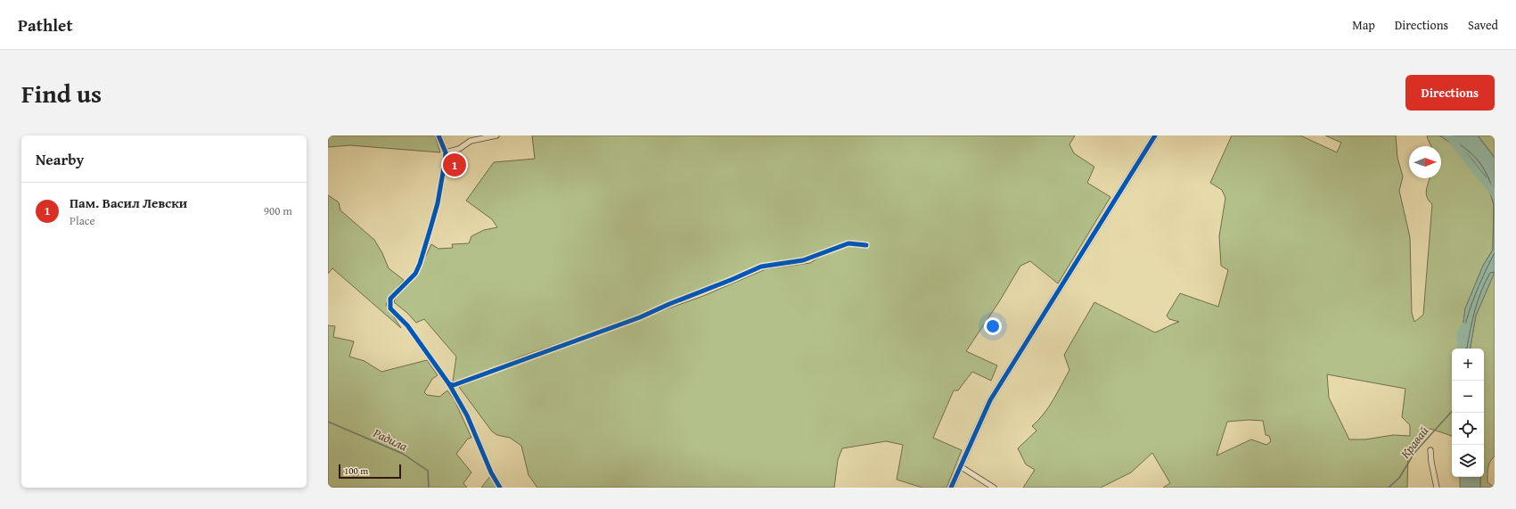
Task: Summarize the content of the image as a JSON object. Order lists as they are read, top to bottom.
{
  "water": ["Радила", "Кравай"],
  "scale_bar": "100 m",
  "north": "right",
  "page": {
    "header": "Pathlet",
    "nav": ["Map", "Directions", "Saved"],
    "title": "Find us",
    "buttons": "Directions",
    "heading": "Nearby",
    "pins": "1",
    "list": [
      {
        "mark": "1",
        "name": "Пам. Васил Левски",
        "note": "Place",
        "value": "900 m"
      }
    ],
    "map_buttons": ["+", "−"],
    "scale": "100 m"
  }
}
